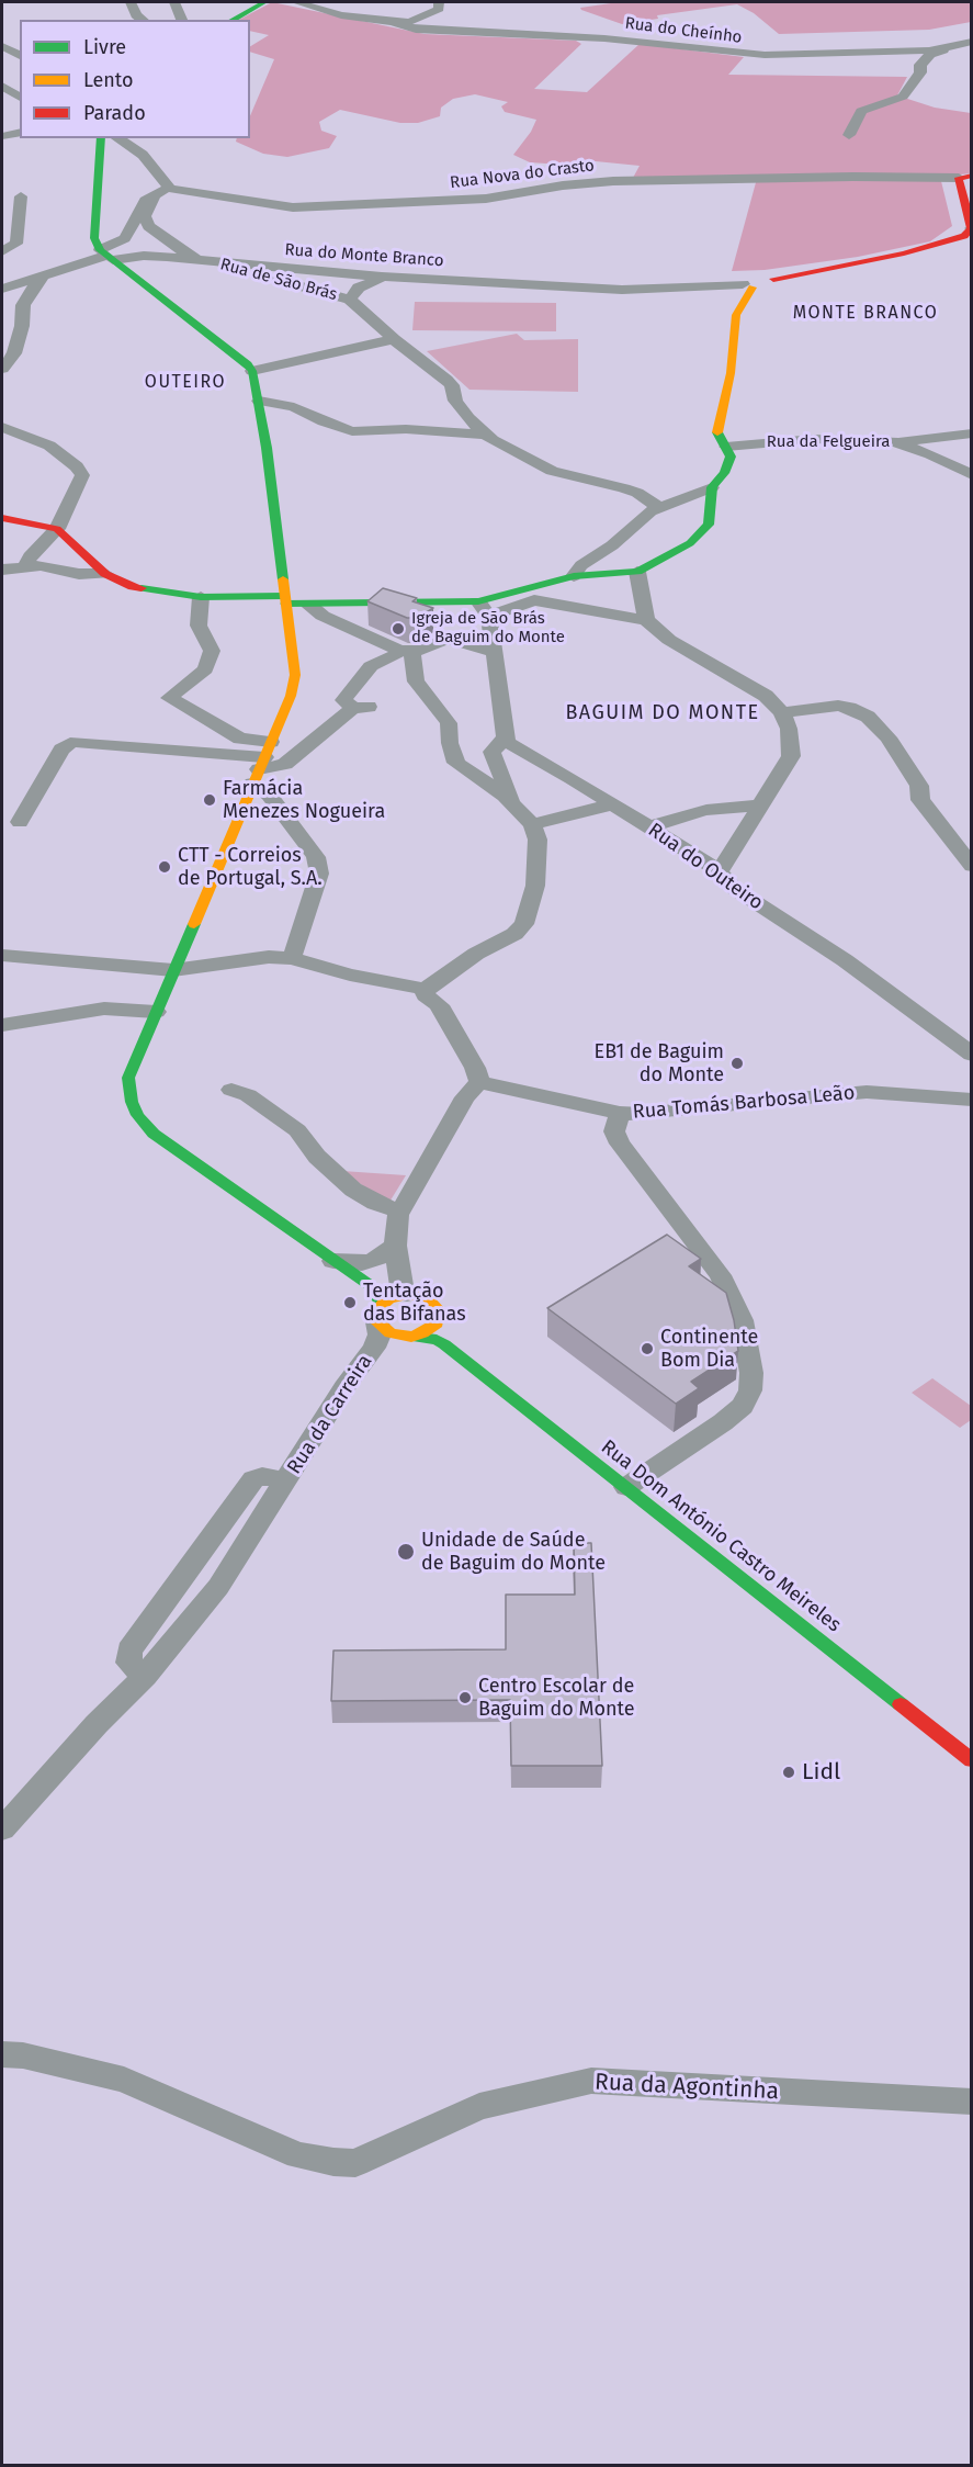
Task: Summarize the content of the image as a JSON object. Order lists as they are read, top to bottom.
{
  "streets": {
    "main road": ["Rua Dom António Castro Meireles"],
    "street": [
      "Rua do Cheínho",
      "Rua Nova do Crasto",
      "Rua do Monte Branco",
      "Rua de São Brás",
      "Rua da Felgueira",
      "Rua do Outeiro",
      "Rua Tomás Barbosa Leão",
      "Rua da Carreira",
      "Rua da Agontinha"
    ]
  },
  "crossings": [
    ["Rua do Monte Branco", "Rua de São Brás"],
    ["Rua da Carreira", "Rua Dom António Castro Meireles"]
  ],
  "districts": ["MONTE BRANCO", "OUTEIRO", "BAGUIM DO MONTE"],
  "places": [
    "Igreja de São Brás de Baguim do Monte",
    "Farmácia Menezes Nogueira",
    "CTT - Correios de Portugal, S.A.",
    "EB1 de Baguim do Monte",
    "Tentação das Bifanas",
    "Continente Bom Dia",
    "Unidade de Saúde de Baguim do Monte",
    "Centro Escolar de Baguim do Monte",
    "Lidl"
  ],
  "legend": ["Livre", "Lento", "Parado"]
}
